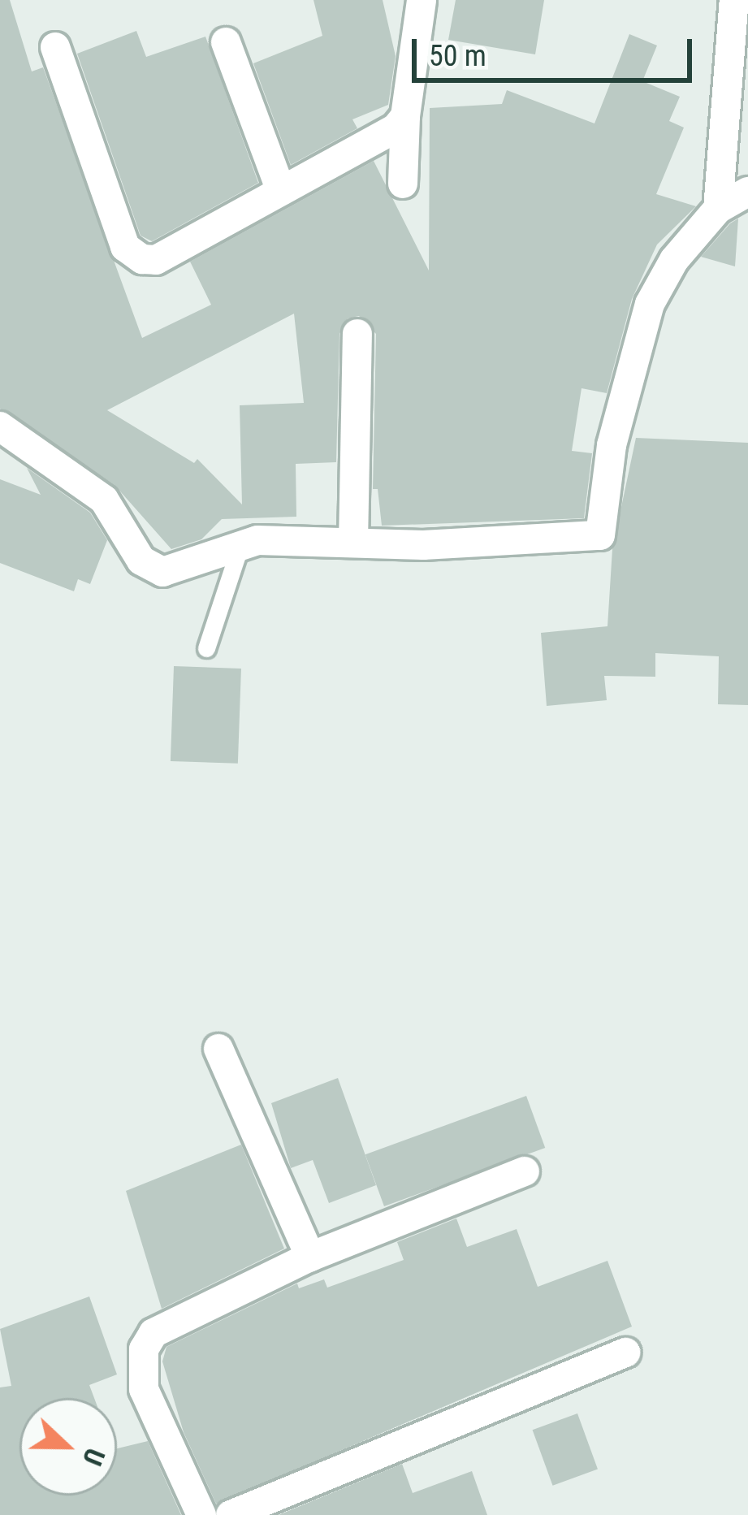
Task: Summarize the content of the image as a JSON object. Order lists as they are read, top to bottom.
{
  "scale_bar": "50 m",
  "north": "right"
}
